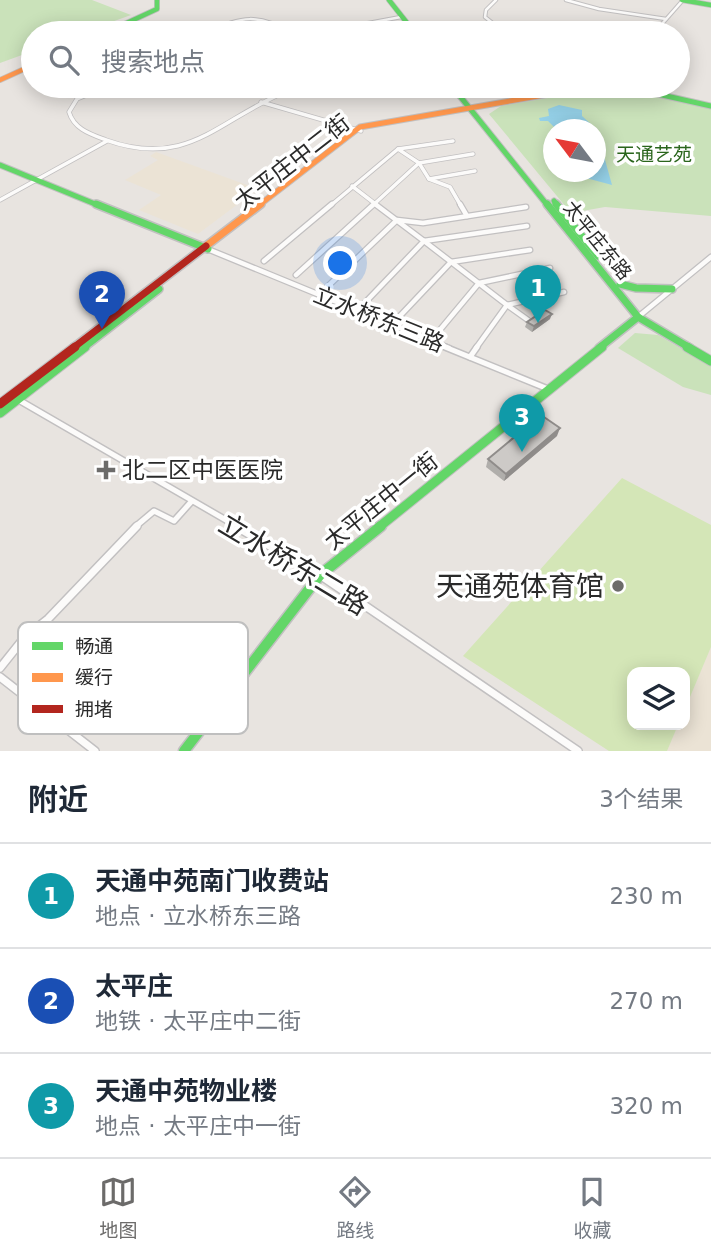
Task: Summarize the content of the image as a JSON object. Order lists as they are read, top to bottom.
{
  "streets": {
    "main road": ["太平庄中二街", "太平庄东路", "太平庄中一街"],
    "street": ["立水桥东三路", "立水桥东二路"]
  },
  "crossings": [
    ["太平庄中二街", "太平庄东路"],
    ["太平庄中二街", "立水桥东三路"],
    ["太平庄中二街", "立水桥东二路"],
    ["太平庄东路", "太平庄中一街"],
    ["立水桥东三路", "太平庄中一街"],
    ["太平庄中一街", "立水桥东二路"]
  ],
  "parks": ["天通艺苑"],
  "places": {
    "health": ["北二区中医医院"],
    "other": ["天通苑体育馆"]
  },
  "legend": ["畅通", "缓行", "拥堵"],
  "north": "top left",
  "page": {
    "search": "搜索地点",
    "pins": ["1", "2", "3"],
    "heading": ["附近", "3个结果"],
    "list": [
      {
        "mark": "1",
        "name": "天通中苑南门收费站",
        "note": "地点 · 立水桥东三路",
        "value": "230 m"
      },
      {
        "mark": "2",
        "name": "太平庄",
        "note": "地铁 · 太平庄中二街",
        "value": "270 m"
      },
      {
        "mark": "3",
        "name": "天通中苑物业楼",
        "note": "地点 · 太平庄中一街",
        "value": "320 m"
      }
    ],
    "nav": ["地图", "路线", "收藏"]
  }
}
